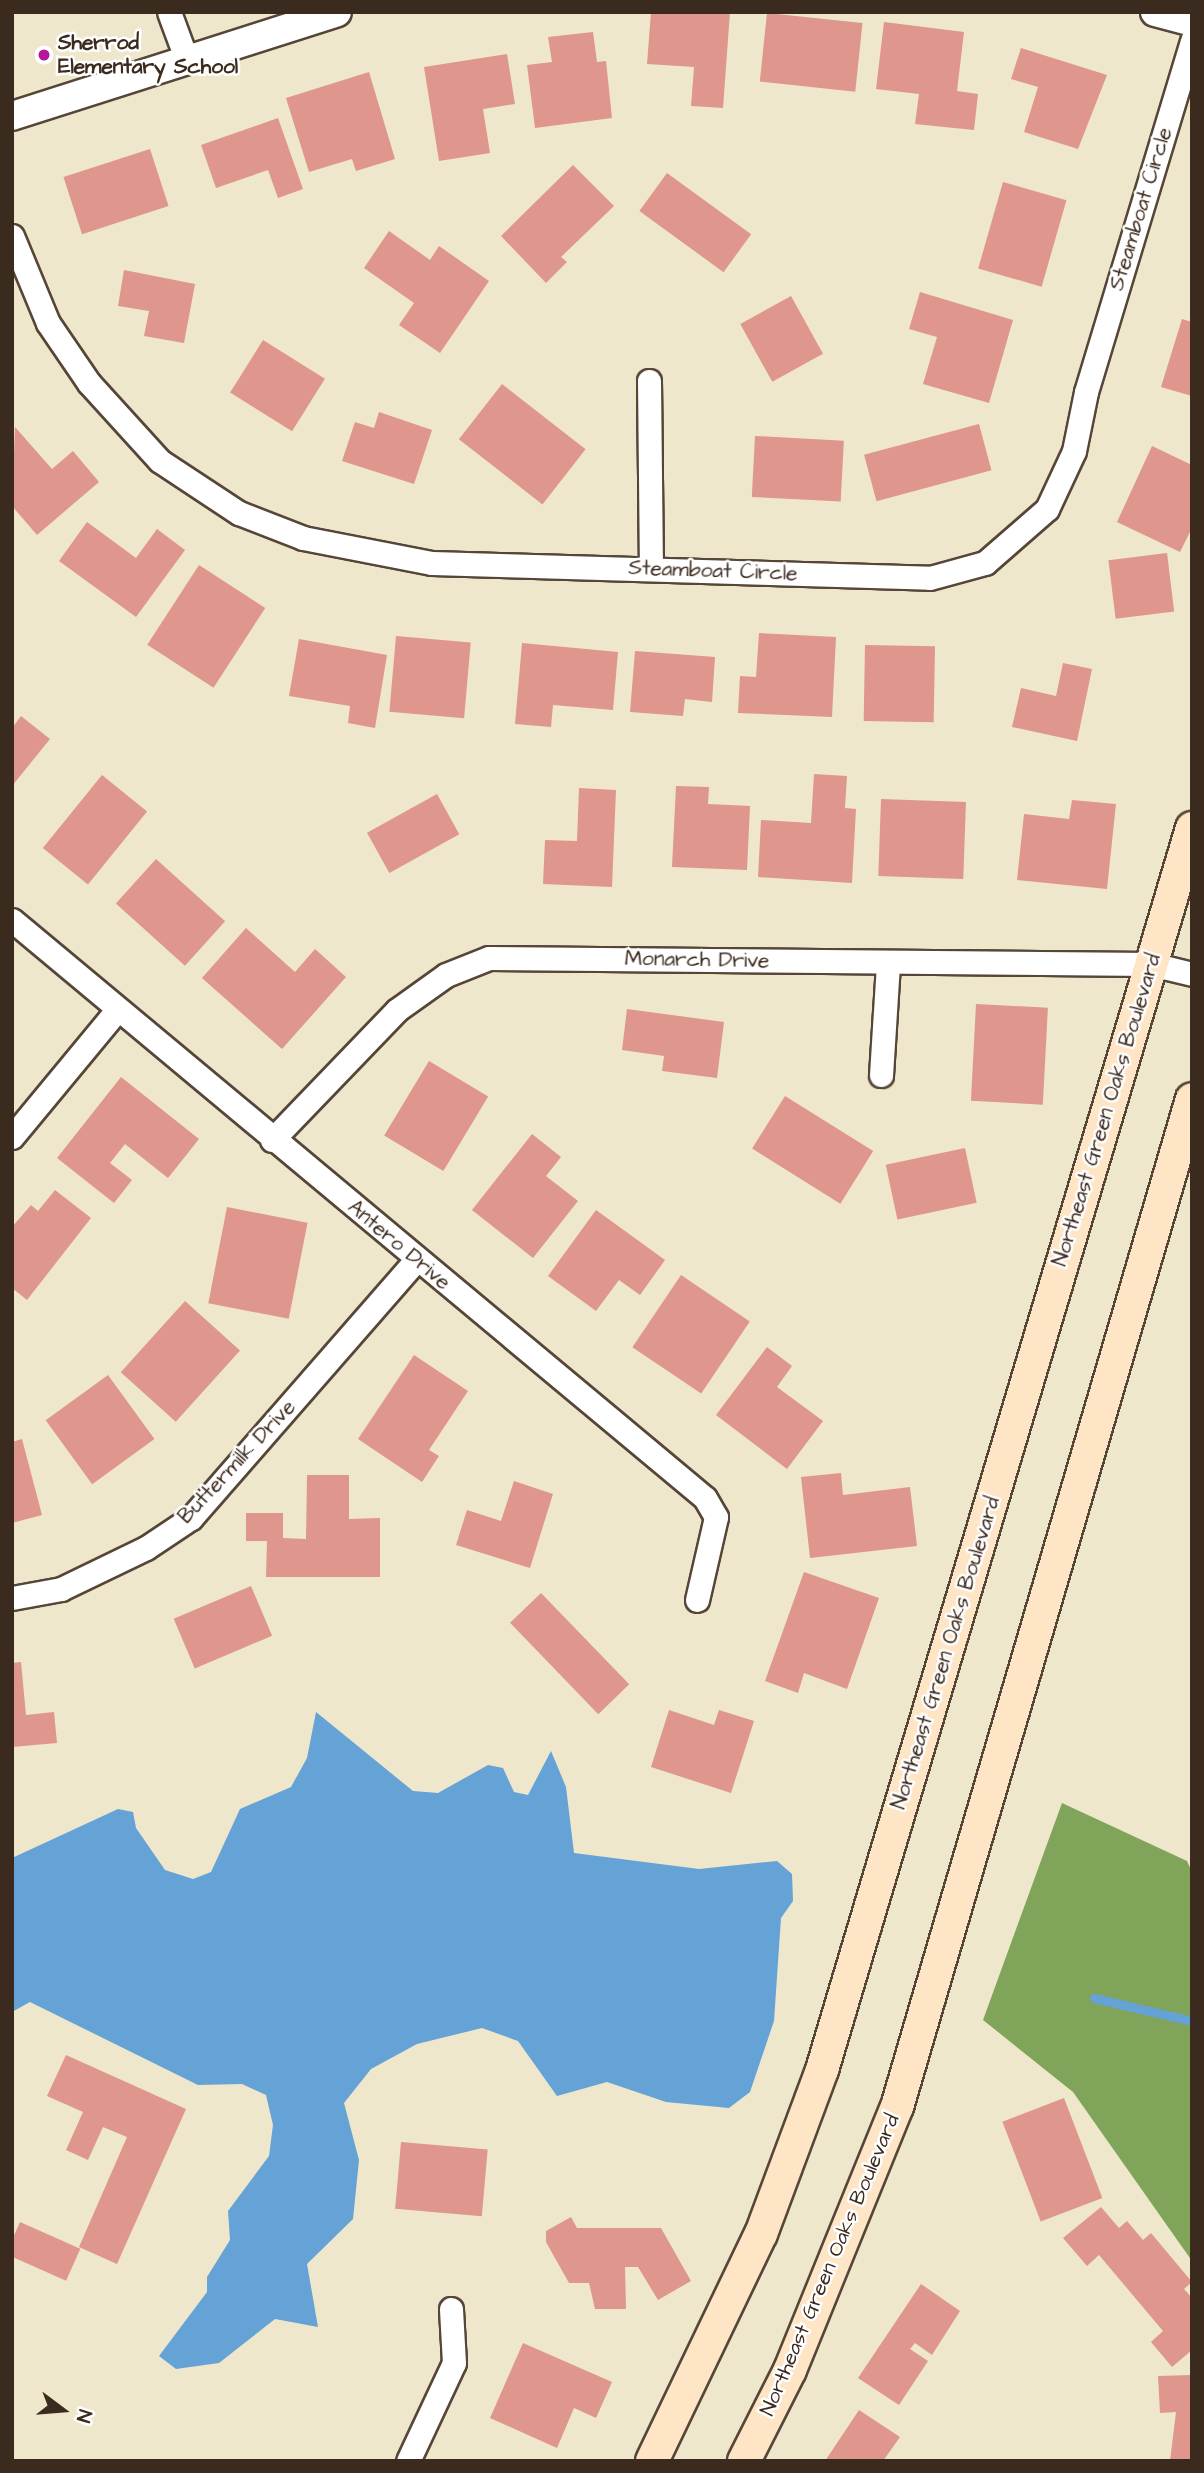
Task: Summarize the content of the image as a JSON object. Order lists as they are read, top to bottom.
{
  "streets": {
    "main road": ["Northeast Green Oaks Boulevard"],
    "street": [
      "Steamboat Circle",
      "Monarch Drive",
      "Antero Drive",
      "Buttermilk Drive"
    ]
  },
  "crossings": [
    ["Monarch Drive", "Northeast Green Oaks Boulevard"],
    ["Monarch Drive", "Antero Drive"],
    ["Antero Drive", "Buttermilk Drive"]
  ],
  "places": ["Sherrod Elementary School"],
  "north": "right"
}
